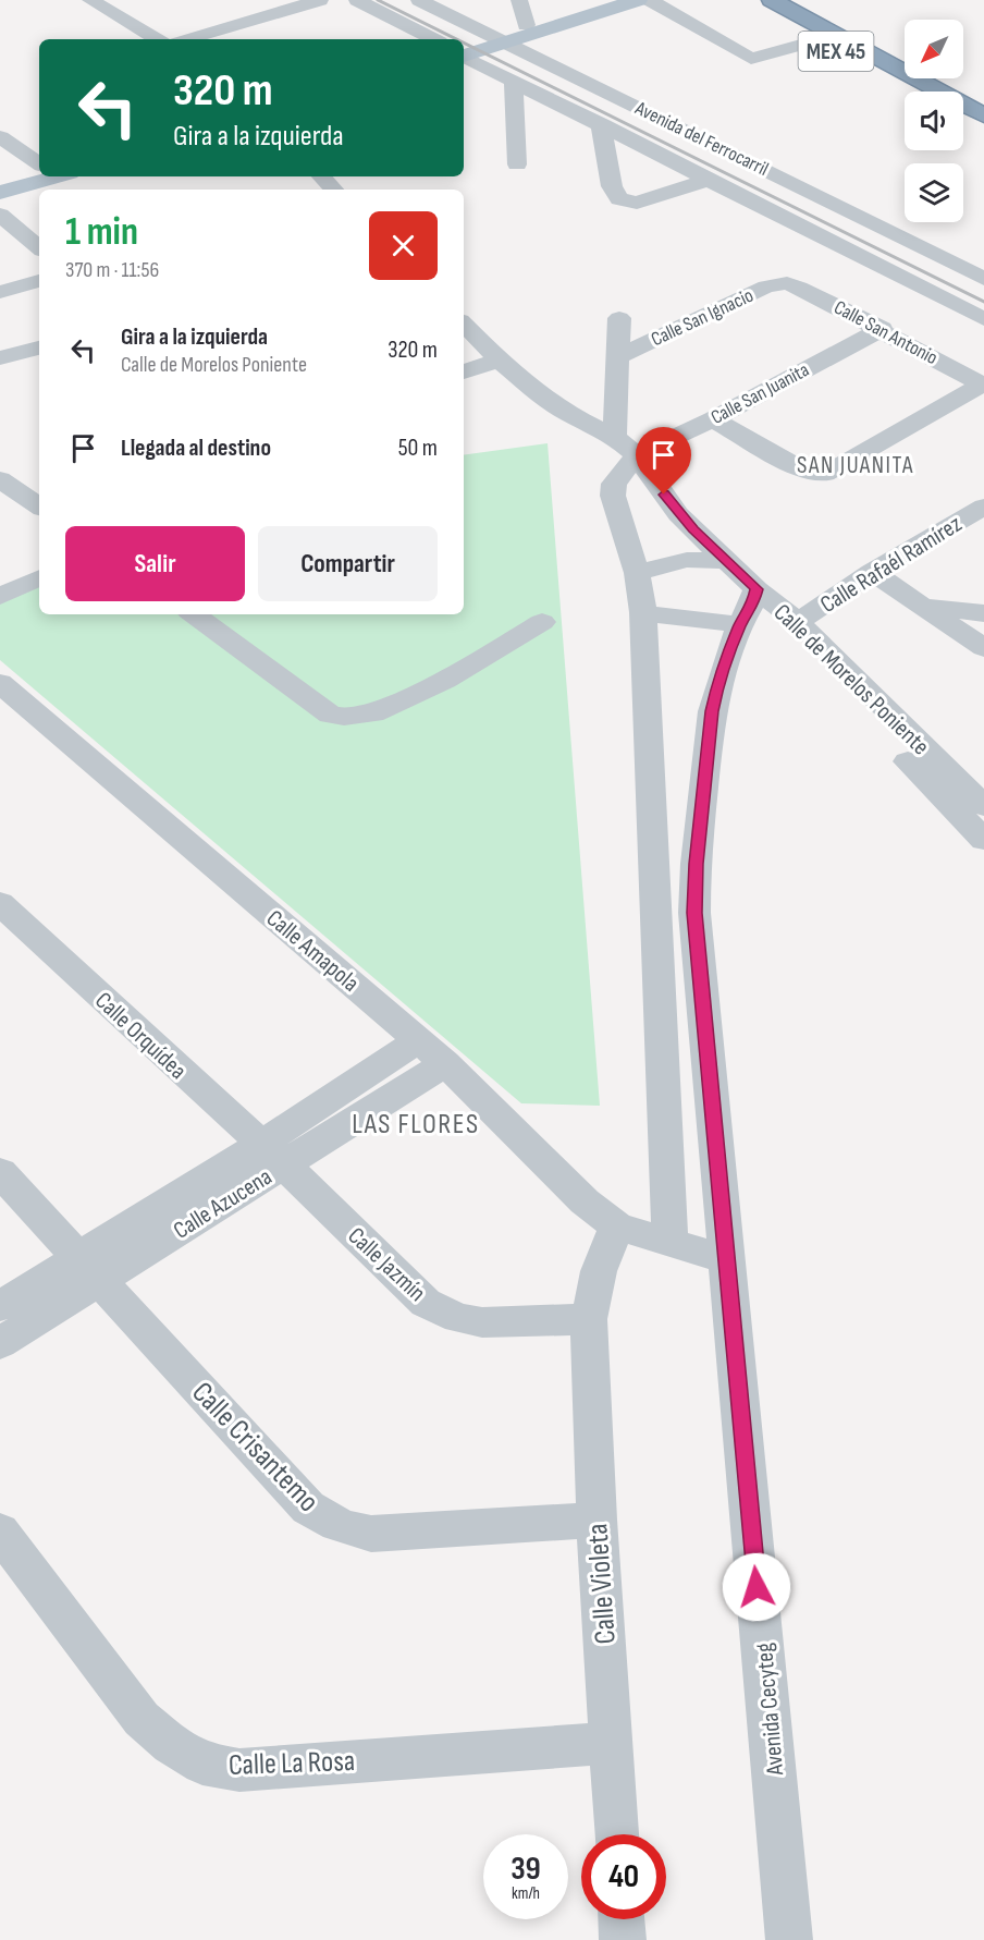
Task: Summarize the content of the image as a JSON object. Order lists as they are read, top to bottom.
{
  "streets": {
    "highway": ["MEX 45"],
    "street": [
      "Avenida del Ferrocarril",
      "Calle San Ignacio",
      "Calle San Antonio",
      "Calle San Juanita",
      "Calle Rafaél Ramírez",
      "Calle de Morelos Poniente",
      "Calle Amapola",
      "Calle Orquídea",
      "Calle Azucena",
      "Calle Jazmín",
      "Calle Crisantemo",
      "Calle Violeta",
      "Avenida Cecyteg",
      "Calle La Rosa"
    ]
  },
  "crossings": [
    ["Calle San Ignacio", "Calle San Antonio"],
    ["Calle San Antonio", "Calle San Juanita"],
    ["Calle San Juanita", "Calle de Morelos Poniente"],
    ["Calle Rafaél Ramírez", "Calle de Morelos Poniente"],
    ["Calle de Morelos Poniente", "Avenida Cecyteg"],
    ["Calle Amapola", "Calle Azucena"],
    ["Calle Amapola", "Avenida Cecyteg"],
    ["Calle Orquídea", "Calle Azucena"],
    ["Calle Orquídea", "Calle Jazmín"],
    ["Calle Azucena", "Calle Jazmín"],
    ["Calle Azucena", "Calle Crisantemo"],
    ["Calle Jazmín", "Calle Violeta"],
    ["Calle Crisantemo", "Calle Violeta"],
    ["Calle Violeta", "Calle La Rosa"]
  ],
  "districts": ["SAN JUANITA", "LAS FLORES"],
  "north": "bottom left",
  "page": {
    "turn": ["320 m", "Gira a la izquierda"],
    "heading": ["1 min", "370 m · 11:56"],
    "list": [
      {
        "name": "Gira a la izquierda",
        "note": "Calle de Morelos Poniente",
        "value": "320 m"
      },
      {
        "name": "Llegada al destino",
        "value": "50 m"
      }
    ],
    "buttons": ["Salir", "Compartir"],
    "speed": "39 km/h",
    "limit": "40"
  }
}
